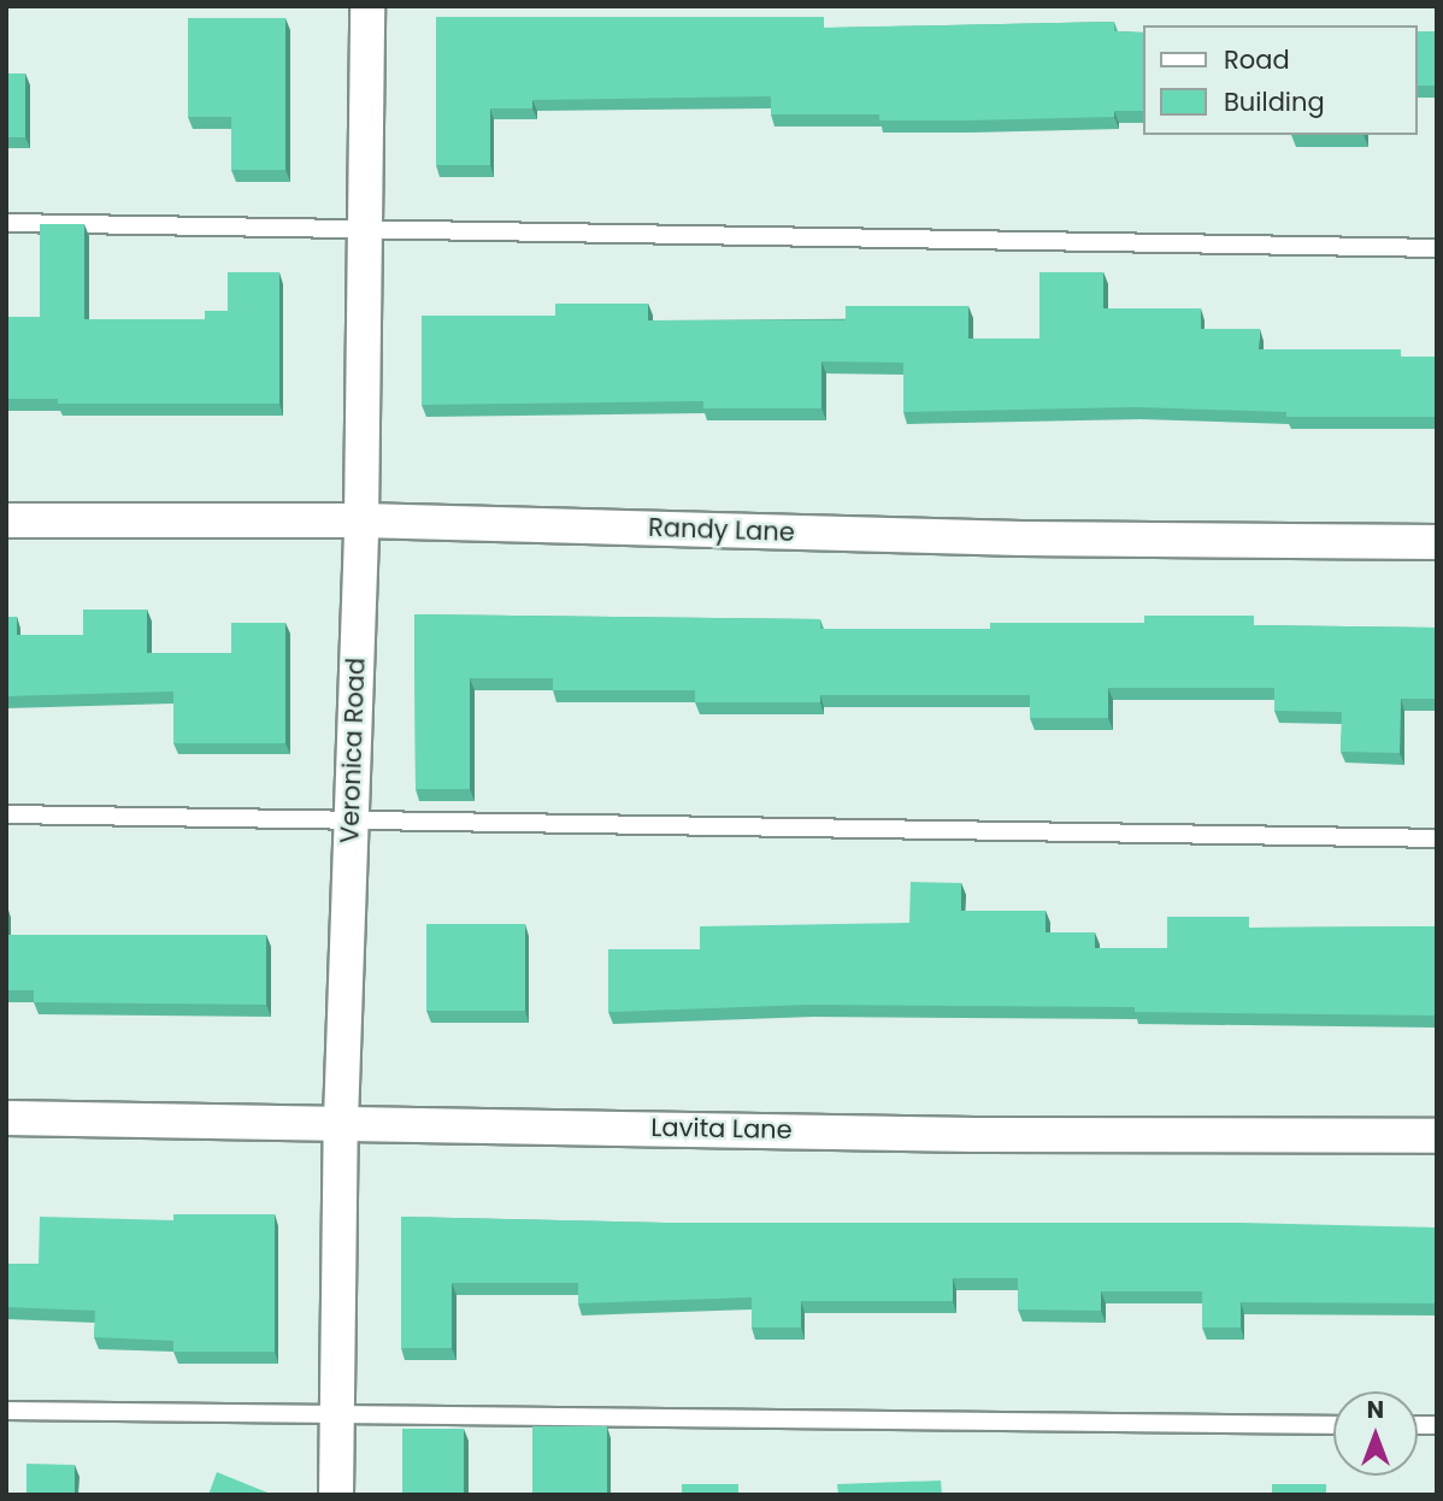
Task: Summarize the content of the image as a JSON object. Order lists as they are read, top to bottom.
{
  "streets": {
    "street": ["Randy Lane", "Veronica Road", "Lavita Lane"]
  },
  "crossings": [
    ["Randy Lane", "Veronica Road"],
    ["Veronica Road", "Lavita Lane"]
  ],
  "legend": ["Road", "Building"],
  "north": "top"
}
